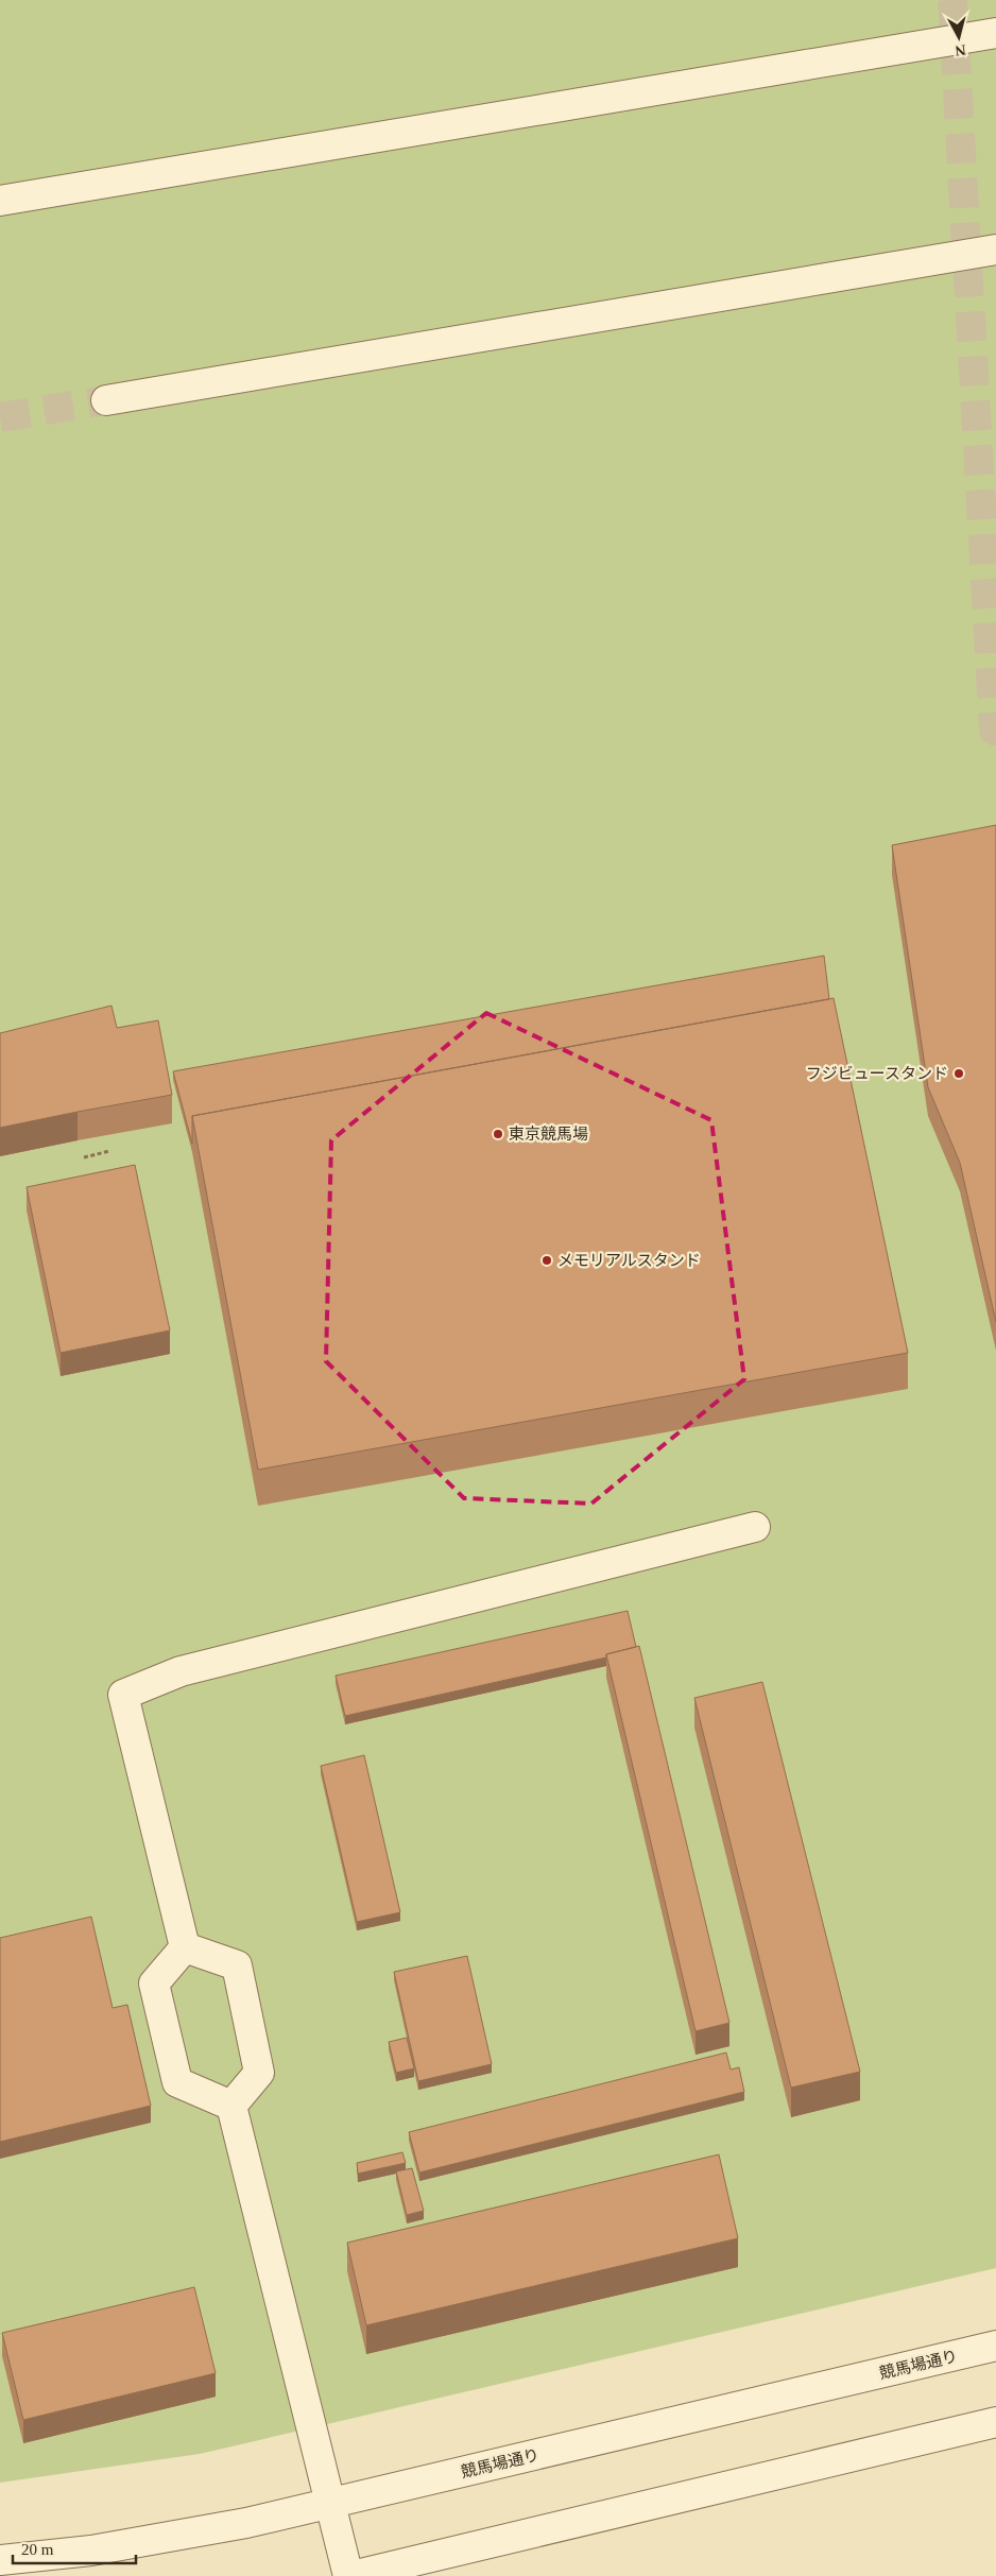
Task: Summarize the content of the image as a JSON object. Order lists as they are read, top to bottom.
{
  "streets": {
    "street": ["競馬場通り"]
  },
  "places": ["フジビュースタンド", "東京競馬場", "メモリアルスタンド"],
  "scale_bar": "20 m",
  "north": "bottom"
}
